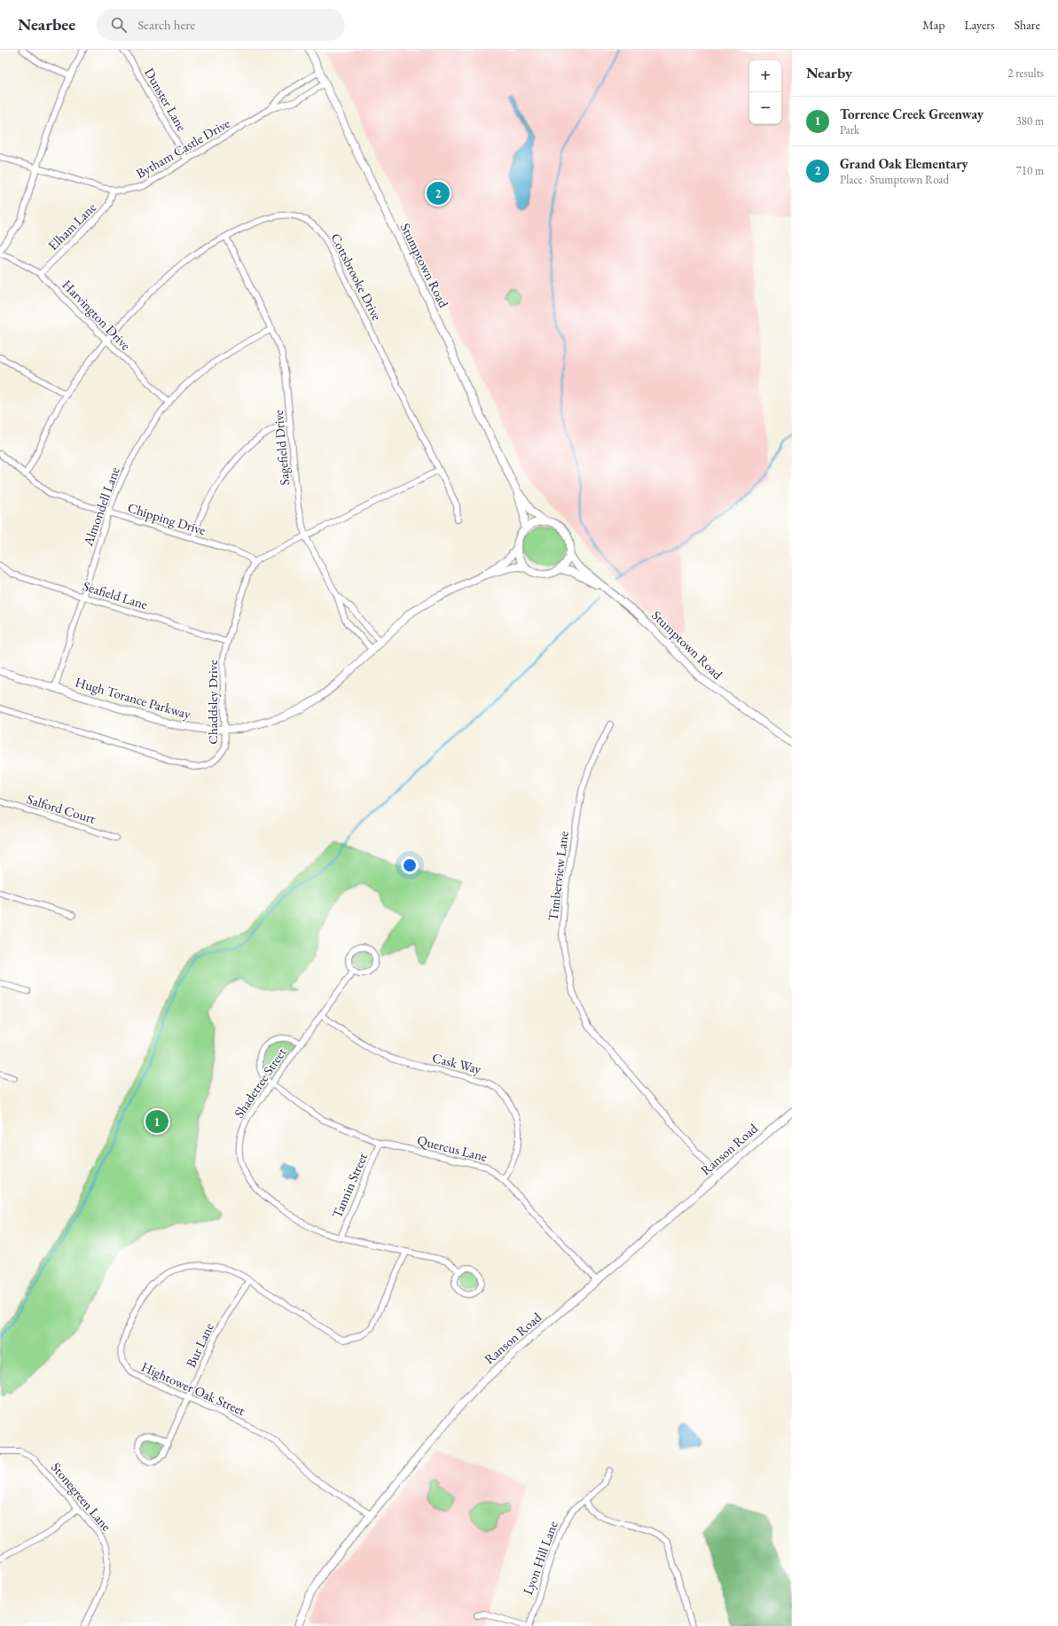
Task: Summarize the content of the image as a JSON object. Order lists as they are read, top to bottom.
{
  "streets": {
    "street": [
      "Dunster Lane",
      "Bytham Castle Drive",
      "Elham Lane",
      "Stumptown Road",
      "Cottsbrooke Drive",
      "Harvington Drive",
      "Sagefield Drive",
      "Almondell Lane",
      "Chipping Drive",
      "Seafield Lane",
      "Hugh Torance Parkway",
      "Chaddsley Drive",
      "Salford Court",
      "Timberview Lane",
      "Cask Way",
      "Shadetree Street",
      "Quercus Lane",
      "Ranson Road",
      "Tannin Street",
      "Bur Lane",
      "Hightower Oak Street",
      "Stonegreen Lane",
      "Lyon Hill Lane"
    ]
  },
  "crossings": [
    ["Dunster Lane", "Bytham Castle Drive"],
    ["Bytham Castle Drive", "Elham Lane"],
    ["Bytham Castle Drive", "Stumptown Road"],
    ["Elham Lane", "Harvington Drive"],
    ["Stumptown Road", "Hugh Torance Parkway"],
    ["Cottsbrooke Drive", "Harvington Drive"],
    ["Cottsbrooke Drive", "Sagefield Drive"],
    ["Cottsbrooke Drive", "Chipping Drive"],
    ["Harvington Drive", "Almondell Lane"],
    ["Sagefield Drive", "Almondell Lane"],
    ["Sagefield Drive", "Hugh Torance Parkway"],
    ["Almondell Lane", "Chipping Drive"],
    ["Almondell Lane", "Seafield Lane"],
    ["Almondell Lane", "Hugh Torance Parkway"],
    ["Chipping Drive", "Chaddsley Drive"],
    ["Seafield Lane", "Chaddsley Drive"],
    ["Hugh Torance Parkway", "Chaddsley Drive"],
    ["Timberview Lane", "Ranson Road"],
    ["Cask Way", "Shadetree Street"],
    ["Cask Way", "Quercus Lane"],
    ["Shadetree Street", "Quercus Lane"],
    ["Shadetree Street", "Tannin Street"],
    ["Shadetree Street", "Hightower Oak Street"],
    ["Quercus Lane", "Ranson Road"],
    ["Quercus Lane", "Tannin Street"],
    ["Ranson Road", "Hightower Oak Street"],
    ["Bur Lane", "Hightower Oak Street"]
  ],
  "page": {
    "header": "Nearbee",
    "search": "Search here",
    "nav": ["Map", "Layers", "Share"],
    "heading": ["Nearby", "2 results"],
    "map_buttons": ["+", "−"],
    "list": [
      {
        "mark": "1",
        "name": "Torrence Creek Greenway",
        "note": "Park",
        "value": "380 m"
      },
      {
        "mark": "2",
        "name": "Grand Oak Elementary",
        "note": "Place · Stumptown Road",
        "value": "710 m"
      }
    ],
    "pins": ["2", "1"]
  }
}
